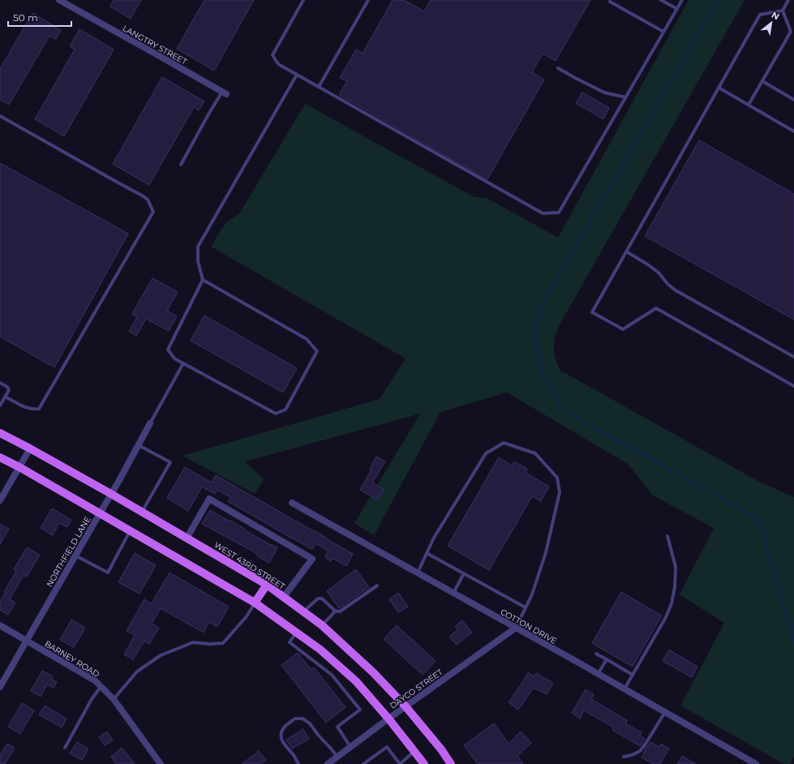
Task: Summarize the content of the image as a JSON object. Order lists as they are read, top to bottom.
{
  "streets": {
    "main road": ["WEST 43RD STREET"],
    "street": [
      "LANGTRY STREET",
      "NORTHFIELD LANE",
      "COTTON DRIVE",
      "BARNEY ROAD",
      "DAYCO STREET"
    ]
  },
  "crossings": [
    ["NORTHFIELD LANE", "WEST 43RD STREET"],
    ["NORTHFIELD LANE", "BARNEY ROAD"],
    ["WEST 43RD STREET", "DAYCO STREET"],
    ["COTTON DRIVE", "DAYCO STREET"]
  ],
  "scale_bar": "50 m",
  "north": "top right"
}
